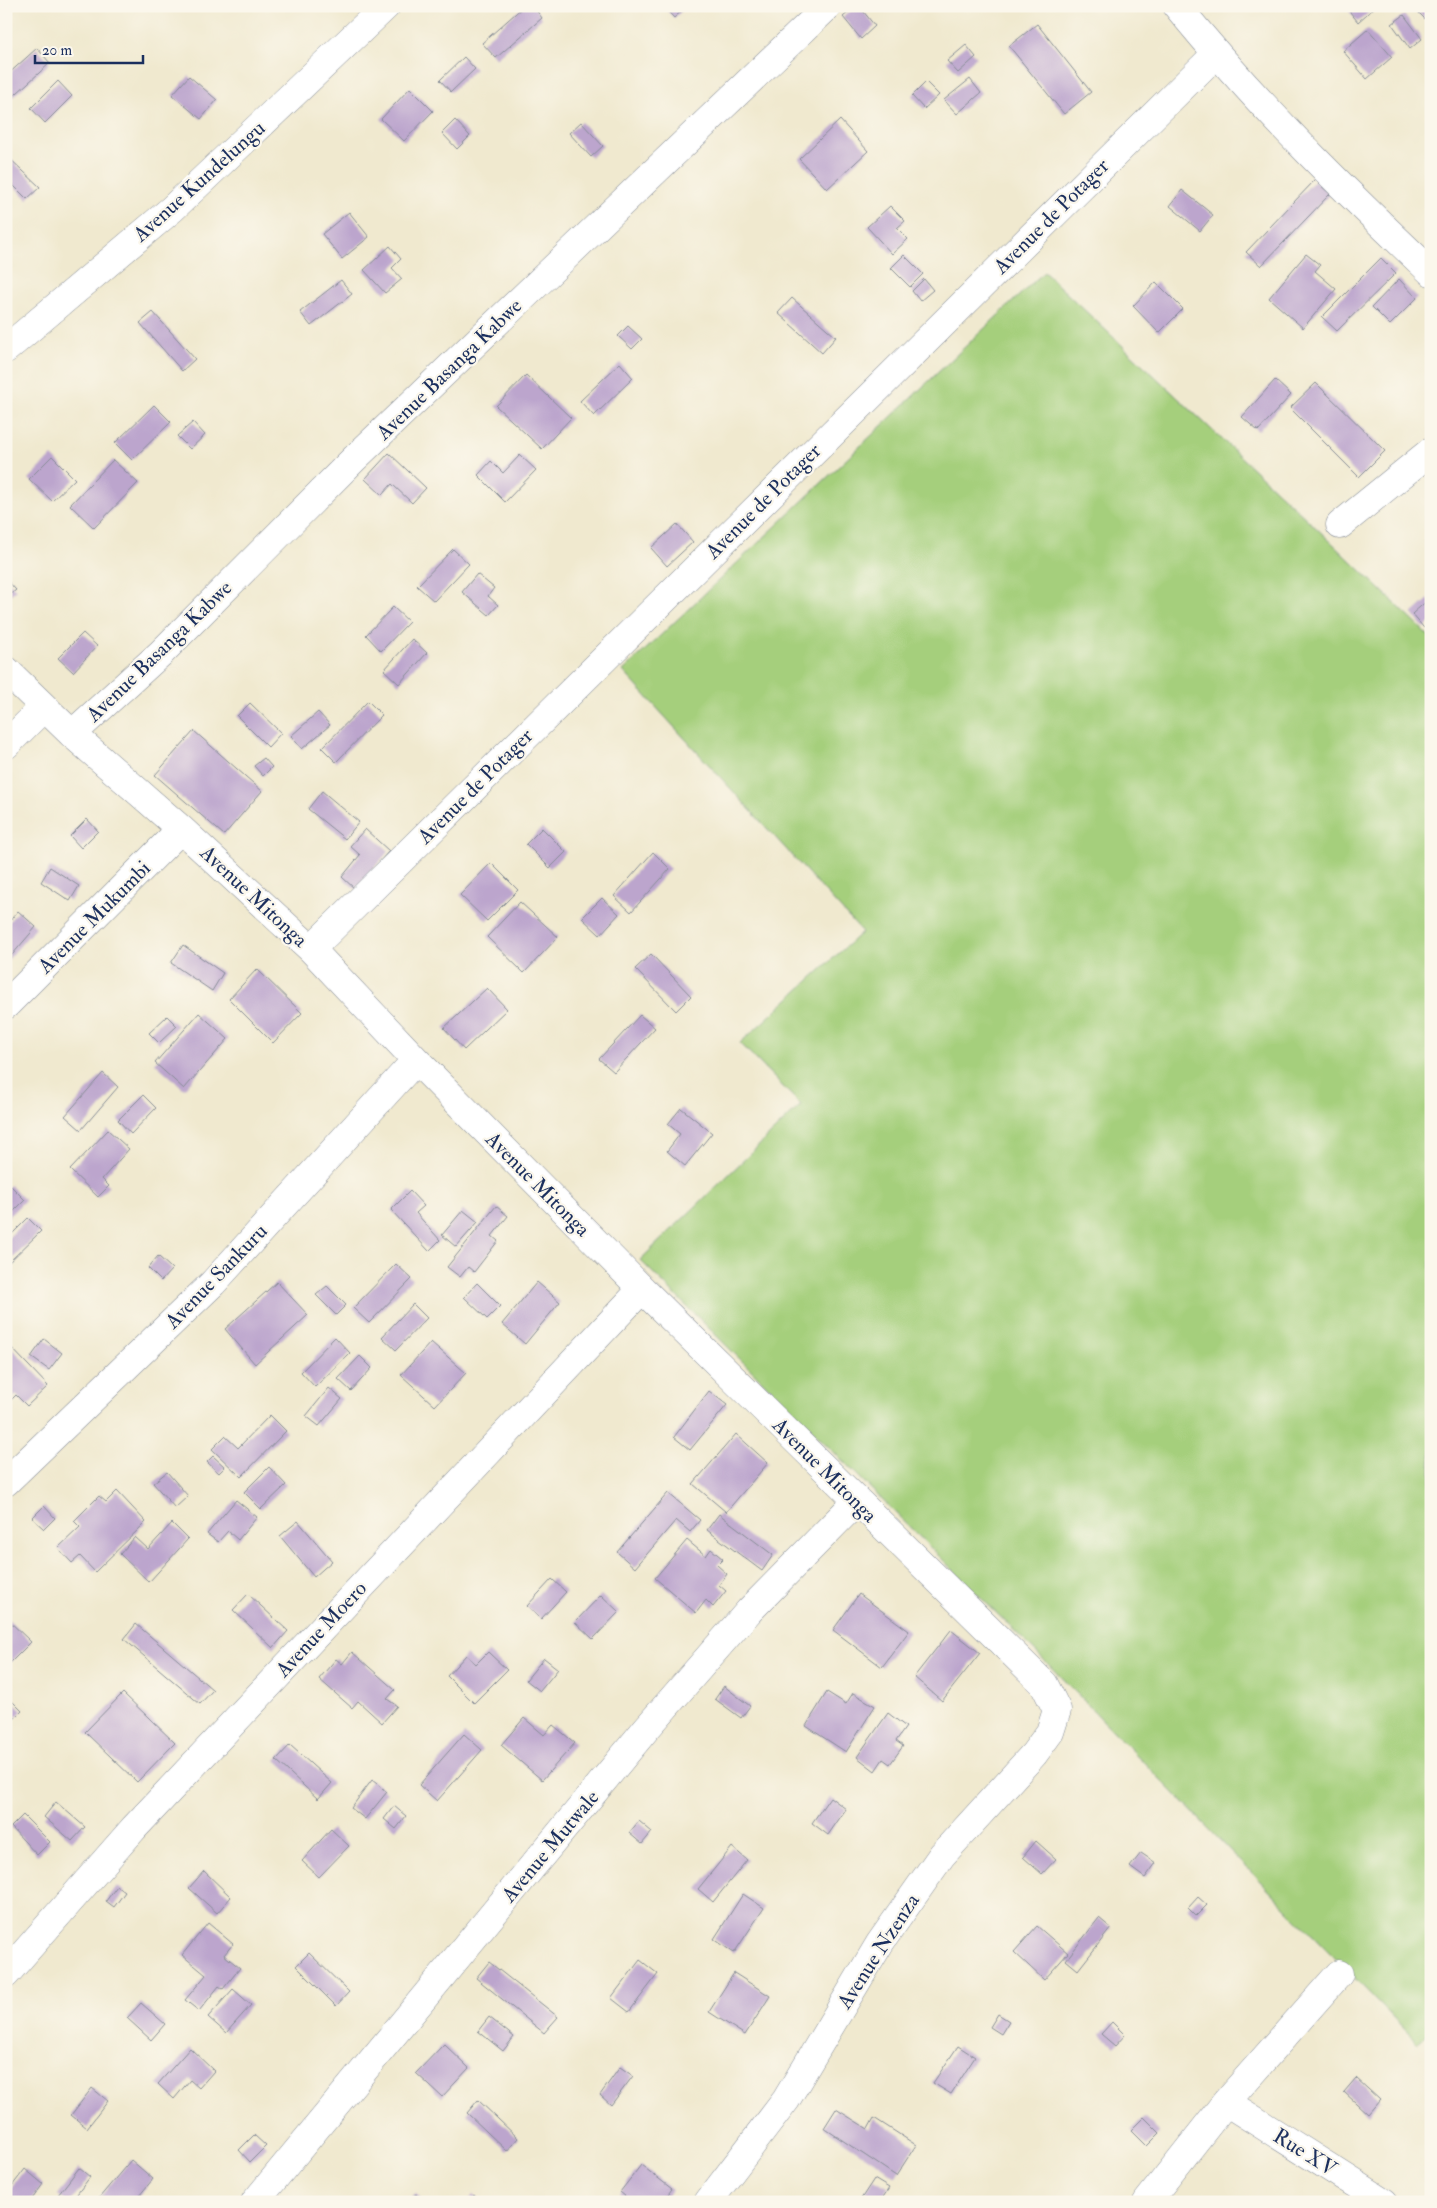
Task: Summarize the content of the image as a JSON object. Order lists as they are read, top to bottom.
{
  "streets": {
    "street": [
      "Avenue Kundelungu",
      "Avenue de Potager",
      "Avenue Basanga Kabwe",
      "Avenue Mitonga",
      "Avenue Mukumbi",
      "Avenue Sankuru",
      "Avenue Moero",
      "Avenue Mutwale",
      "Avenue Nzenza",
      "Rue XV"
    ]
  },
  "crossings": [
    ["Avenue de Potager", "Avenue Mitonga"],
    ["Avenue Basanga Kabwe", "Avenue Mitonga"],
    ["Avenue Mitonga", "Avenue Mukumbi"],
    ["Avenue Mitonga", "Avenue Sankuru"],
    ["Avenue Mitonga", "Avenue Moero"],
    ["Avenue Mitonga", "Avenue Mutwale"],
    ["Avenue Mitonga", "Avenue Nzenza"]
  ],
  "scale_bar": "20 m"
}
